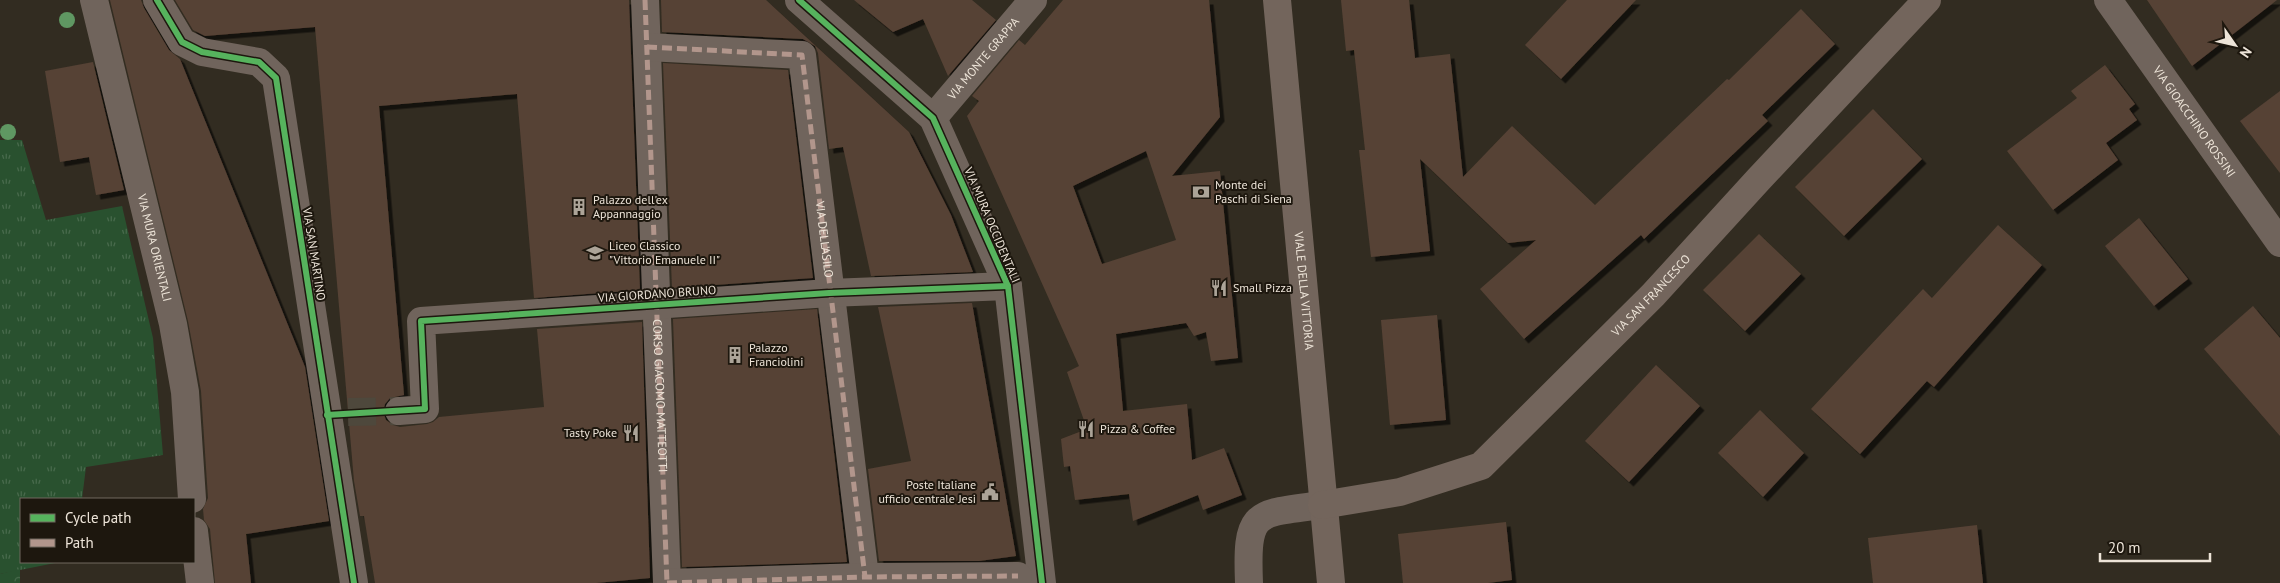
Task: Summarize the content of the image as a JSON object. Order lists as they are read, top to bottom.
{
  "streets": {
    "main road": ["VIALE DELLA VITTORIA", "VIA SAN FRANCESCO"],
    "street": [
      "VIA MONTE GRAPPA",
      "VIA GIOACCHINO ROSSINI",
      "VIA MURA OCCIDENTALI",
      "VIA DELL'ASILO",
      "VIA MURA ORIENTALI",
      "VIA SAN MARTINO",
      "VIA GIORDANO BRUNO",
      "CORSO GIACOMO MATTEOTTI"
    ]
  },
  "crossings": [
    ["VIA MONTE GRAPPA", "VIA MURA OCCIDENTALI"],
    ["VIA MURA OCCIDENTALI", "VIA GIORDANO BRUNO"],
    ["VIA DELL'ASILO", "VIA GIORDANO BRUNO"],
    ["VIA DELL'ASILO", "CORSO GIACOMO MATTEOTTI"],
    ["VIALE DELLA VITTORIA", "VIA SAN FRANCESCO"],
    ["VIA GIORDANO BRUNO", "CORSO GIACOMO MATTEOTTI"]
  ],
  "places": {
    "bank": ["Monte dei Paschi di Siena"],
    "building": ["Palazzo dell'ex Appannaggio", "Palazzo Franciolini"],
    "school or university": ["Liceo Classico \"Vittorio Emanuele II\""],
    "restaurant": ["Small Pizza", "Pizza & Coffee", "Tasty Poke"],
    "public building": ["Poste Italiane ufficio centrale Jesi"]
  },
  "legend": ["Cycle path", "Path"],
  "scale_bar": "20 m",
  "north": "bottom right"
}
